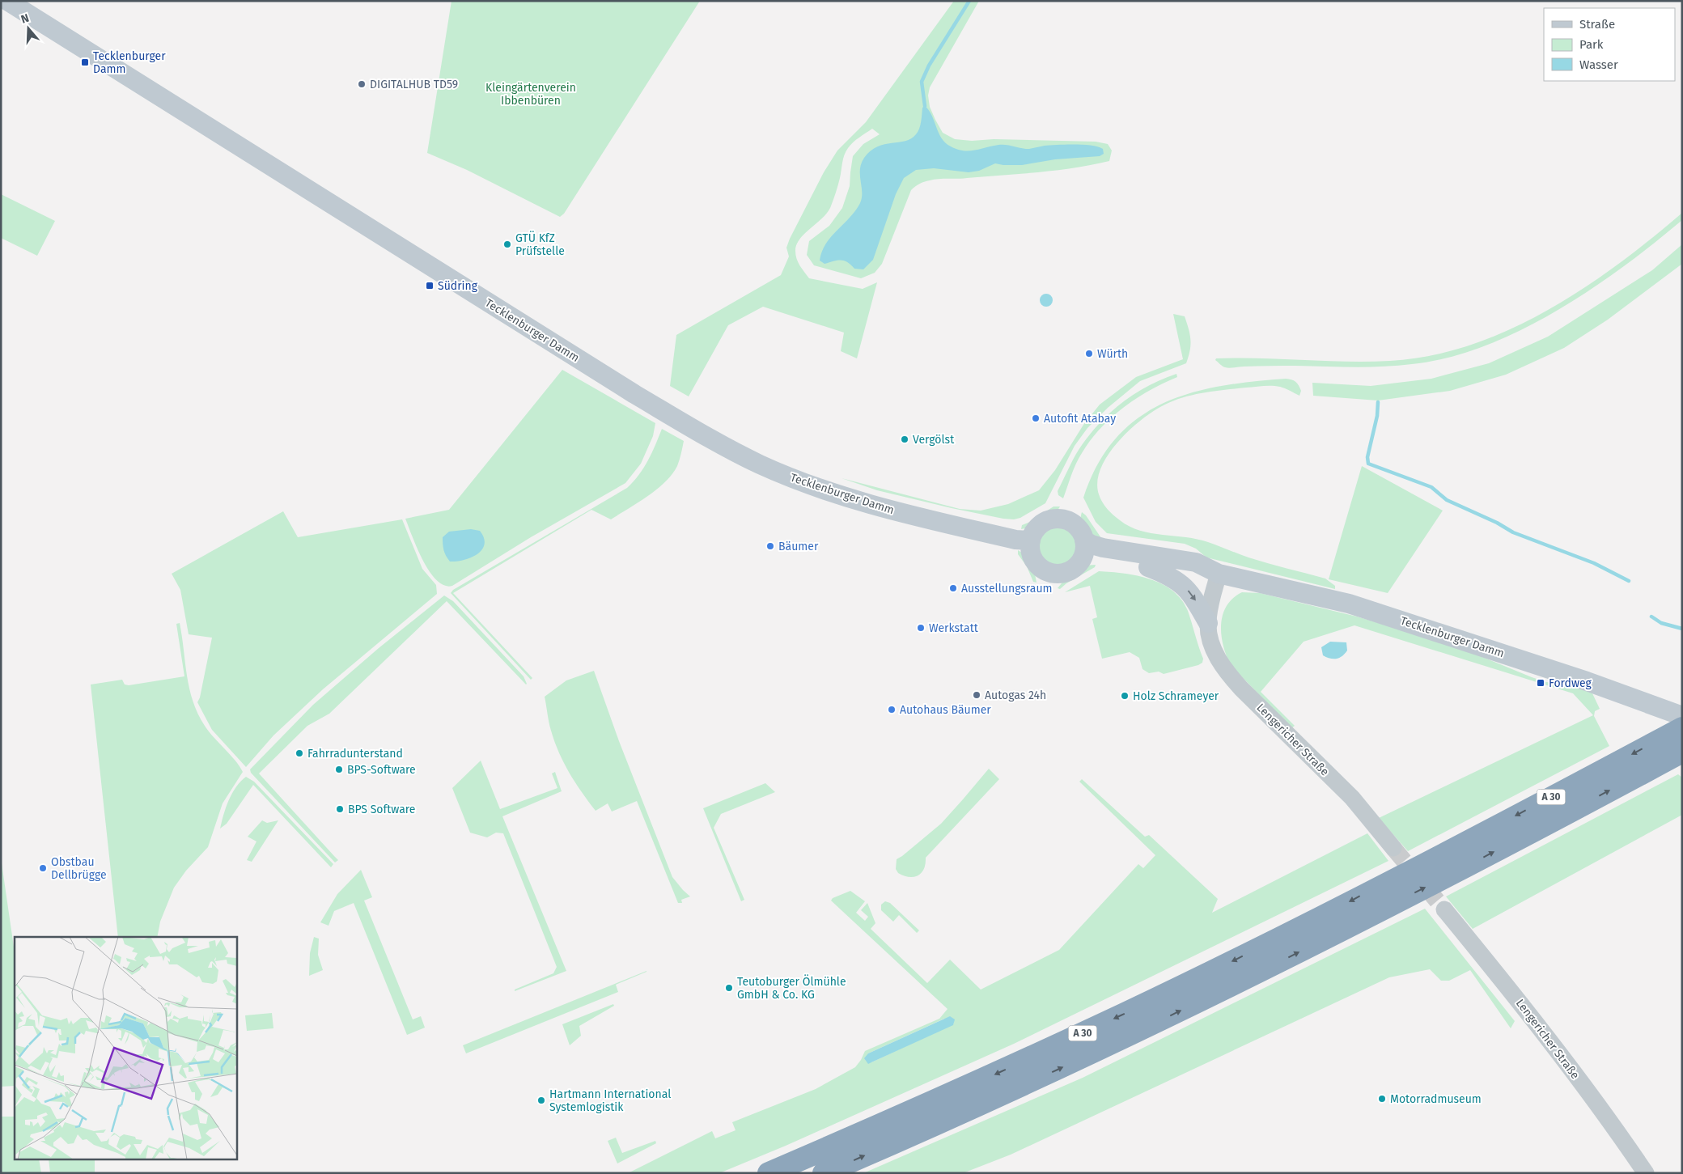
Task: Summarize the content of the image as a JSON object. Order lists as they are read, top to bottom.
{
  "streets": {
    "highway": ["A 30"],
    "main road": ["Tecklenburger Damm", "Lengericher Straße"]
  },
  "crossings": [
    ["Tecklenburger Damm", "Lengericher Straße"],
    ["Tecklenburger Damm", "A 30"]
  ],
  "parks": ["Kleingärtenverein Ibbenbüren"],
  "places": {
    "transit": ["Tecklenburger Damm", "Südring", "Fordweg"],
    "other": [
      "DIGITALHUB TD59",
      "GTÜ KfZ Prüfstelle",
      "Würth",
      "Autofit Atabay",
      "Vergölst",
      "Bäumer",
      "Ausstellungsraum",
      "Werkstatt",
      "Autogas 24h",
      "Holz Schrameyer",
      "Autohaus Bäumer",
      "Fahrradunterstand",
      "BPS-Software",
      "BPS Software",
      "Obstbau Dellbrügge",
      "Teutoburger Ölmühle GmbH & Co. KG",
      "Motorradmuseum",
      "Hartmann International Systemlogistik"
    ]
  },
  "legend": ["Straße", "Park", "Wasser"],
  "north": "top"
}
